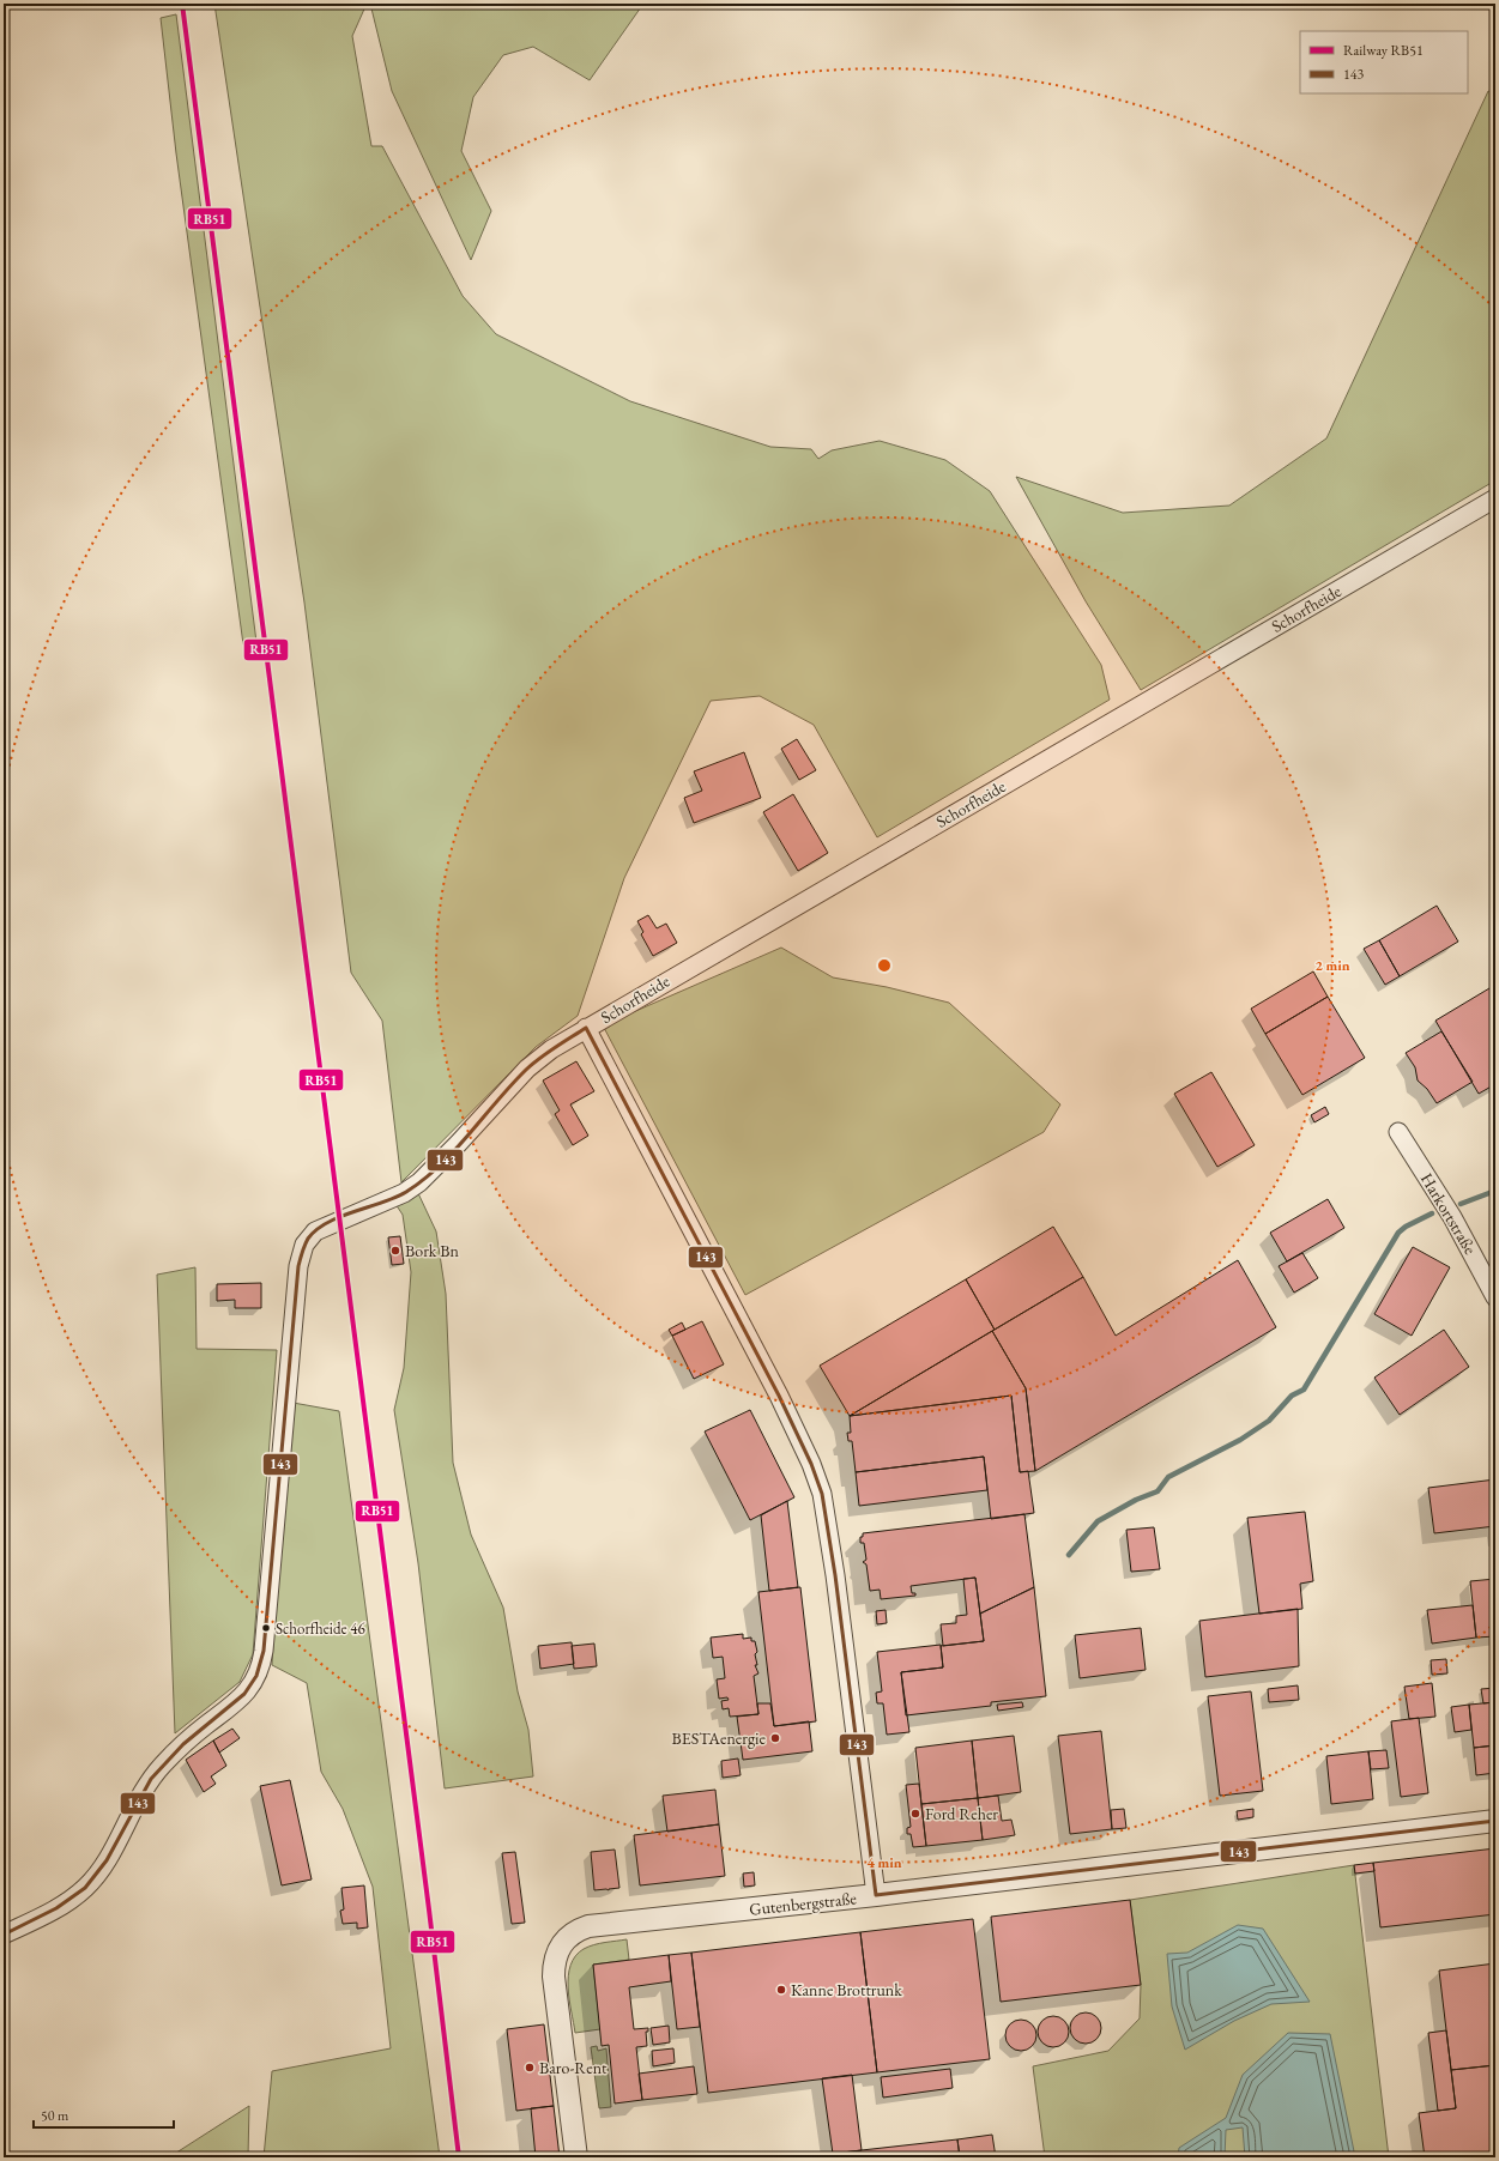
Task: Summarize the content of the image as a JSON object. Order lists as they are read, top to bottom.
{
  "streets": {
    "street": ["Schorfheide", "Harkortstraße", "Gutenbergstraße"]
  },
  "places": [
    "Bork Bn",
    "Schorfheide 46",
    "BESTAenergie",
    "Ford Reher",
    "Kanne Brottrunk",
    "Baro-Rent"
  ],
  "lines": ["rail line RB51", "transit line 143"],
  "legend": ["Railway RB51", "143"],
  "scale_bar": "50 m",
  "rings": ["2 min", "4 min"]
}
